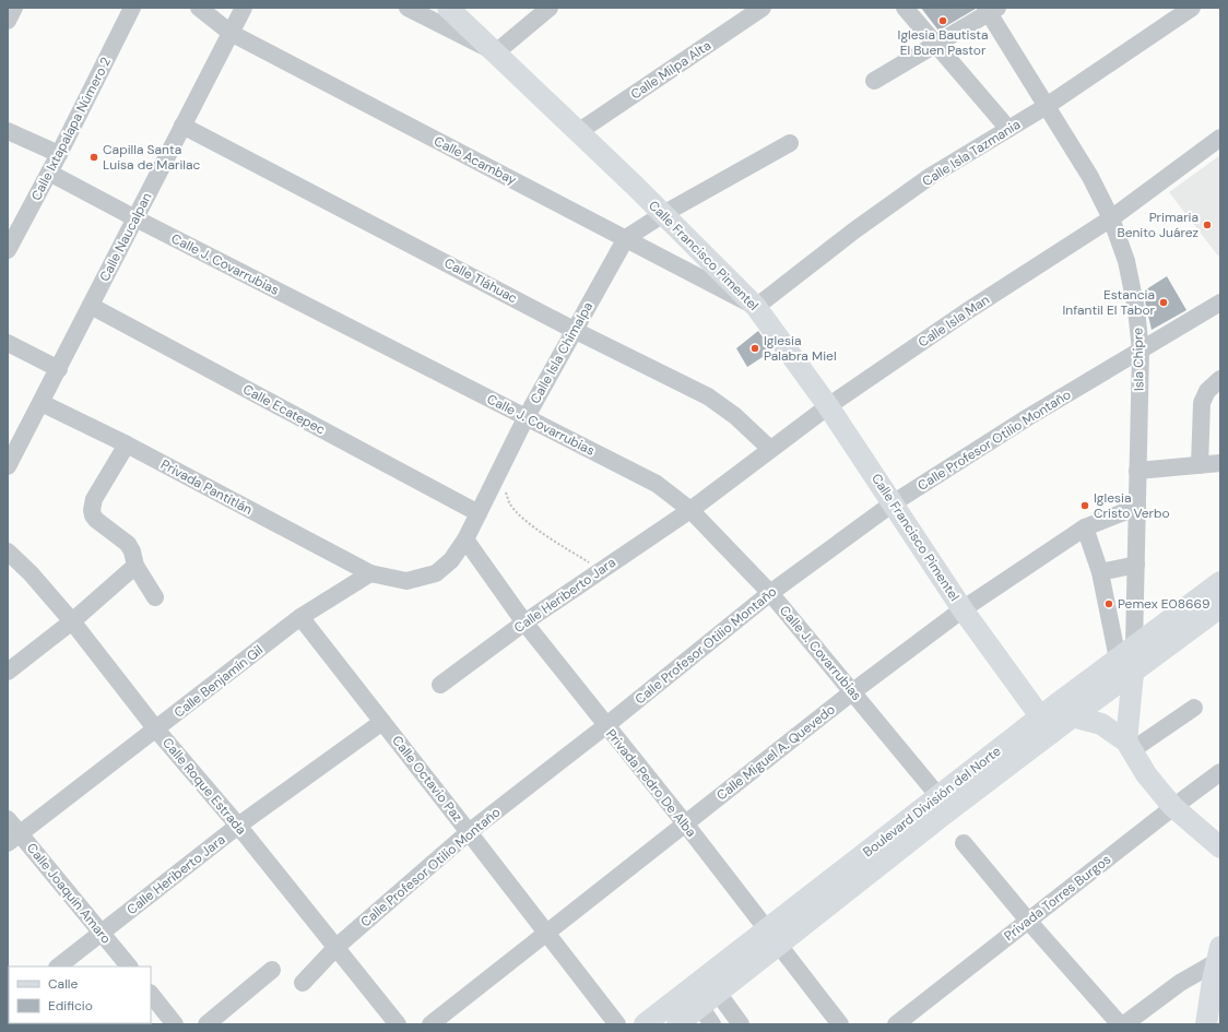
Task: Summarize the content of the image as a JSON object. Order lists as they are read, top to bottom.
{
  "streets": {
    "main road": ["Calle Francisco Pimentel", "Isla Chipre", "Boulevard División del Norte"],
    "street": [
      "Calle Milpa Alta",
      "Calle Ixtapalapa Número 2",
      "Calle Isla Tazmania",
      "Calle Acambay",
      "Calle Naucalpan",
      "Calle J. Covarrubias",
      "Calle Tláhuac",
      "Calle Isla Man",
      "Calle Isla Chimalpa",
      "Calle Ecatepec",
      "Calle Profesor Otilio Montaño",
      "Privada Pantitlán",
      "Calle Heriberto Jara",
      "Calle Benjamín Gil",
      "Calle Miguel A. Quevedo",
      "Calle Octavio Paz",
      "Privada Pedro De Alba",
      "Calle Roque Estrada",
      "Calle Joaquín Amaro",
      "Privada Torres Burgos"
    ]
  },
  "crossings": [
    ["Calle Milpa Alta", "Calle Francisco Pimentel"],
    ["Calle Ixtapalapa Número 2", "Calle J. Covarrubias"],
    ["Calle Isla Tazmania", "Calle Acambay"],
    ["Calle Isla Tazmania", "Calle Francisco Pimentel"],
    ["Calle Isla Tazmania", "Isla Chipre"],
    ["Calle Acambay", "Calle Naucalpan"],
    ["Calle Acambay", "Calle Francisco Pimentel"],
    ["Calle Acambay", "Calle Isla Chimalpa"],
    ["Calle Naucalpan", "Calle J. Covarrubias"],
    ["Calle Naucalpan", "Calle Tláhuac"],
    ["Calle Naucalpan", "Calle Ecatepec"],
    ["Calle Naucalpan", "Privada Pantitlán"],
    ["Calle Francisco Pimentel", "Calle Isla Man"],
    ["Calle Francisco Pimentel", "Calle Isla Chimalpa"],
    ["Calle Francisco Pimentel", "Calle Profesor Otilio Montaño"],
    ["Calle Francisco Pimentel", "Calle Miguel A. Quevedo"],
    ["Calle Francisco Pimentel", "Boulevard División del Norte"],
    ["Calle J. Covarrubias", "Calle Isla Man"],
    ["Calle J. Covarrubias", "Calle Isla Chimalpa"],
    ["Calle J. Covarrubias", "Calle Profesor Otilio Montaño"],
    ["Calle J. Covarrubias", "Calle Heriberto Jara"],
    ["Calle J. Covarrubias", "Calle Miguel A. Quevedo"],
    ["Calle J. Covarrubias", "Boulevard División del Norte"],
    ["Calle Tláhuac", "Calle Isla Man"],
    ["Calle Tláhuac", "Calle Isla Chimalpa"],
    ["Calle Isla Man", "Isla Chipre"],
    ["Calle Isla Man", "Calle Heriberto Jara"],
    ["Calle Isla Chimalpa", "Calle Ecatepec"],
    ["Calle Isla Chimalpa", "Privada Pantitlán"],
    ["Calle Isla Chimalpa", "Calle Benjamín Gil"],
    ["Calle Isla Chimalpa", "Privada Pedro De Alba"],
    ["Isla Chipre", "Calle Profesor Otilio Montaño"],
    ["Isla Chipre", "Calle Miguel A. Quevedo"],
    ["Isla Chipre", "Boulevard División del Norte"],
    ["Calle Profesor Otilio Montaño", "Calle Octavio Paz"],
    ["Calle Profesor Otilio Montaño", "Privada Pedro De Alba"],
    ["Calle Profesor Otilio Montaño", "Calle Roque Estrada"],
    ["Privada Pantitlán", "Calle Benjamín Gil"],
    ["Calle Heriberto Jara", "Calle Octavio Paz"],
    ["Calle Heriberto Jara", "Privada Pedro De Alba"],
    ["Calle Heriberto Jara", "Calle Roque Estrada"],
    ["Calle Heriberto Jara", "Calle Joaquín Amaro"],
    ["Calle Benjamín Gil", "Calle Octavio Paz"],
    ["Calle Benjamín Gil", "Calle Roque Estrada"],
    ["Calle Benjamín Gil", "Calle Joaquín Amaro"],
    ["Calle Miguel A. Quevedo", "Calle Octavio Paz"],
    ["Calle Miguel A. Quevedo", "Privada Pedro De Alba"],
    ["Privada Pedro De Alba", "Boulevard División del Norte"]
  ],
  "places": [
    "Iglesia Bautista El Buen Pastor",
    "Capilla Santa Luisa de Marilac",
    "Primaria Benito Juárez",
    "Estancia Infantil El Tabor",
    "Iglesia Palabra Miel",
    "Iglesia Cristo Verbo",
    "Pemex E08669"
  ],
  "legend": ["Calle", "Edificio"]
}
